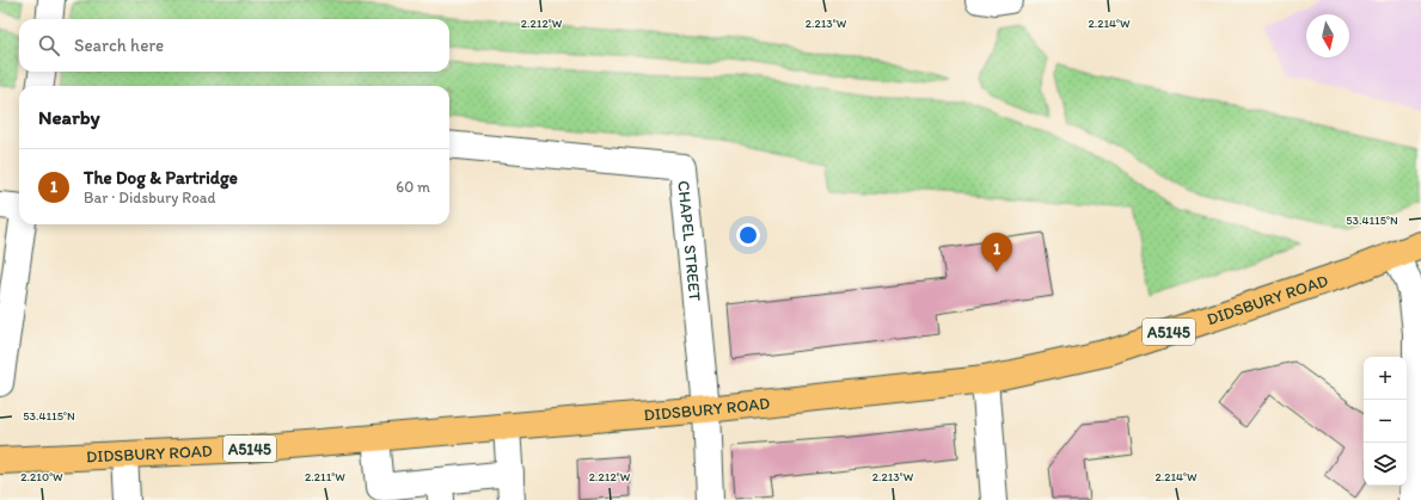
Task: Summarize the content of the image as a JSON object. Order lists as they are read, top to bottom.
{
  "streets": {
    "main road": ["DIDSBURY ROAD", "A5145"],
    "street": ["CHAPEL STREET"]
  },
  "crossings": [
    ["CHAPEL STREET", "DIDSBURY ROAD"],
    ["DIDSBURY ROAD", "A5145"]
  ],
  "north": "bottom",
  "page": {
    "search": "Search here",
    "heading": "Nearby",
    "list": [
      {
        "mark": "1",
        "name": "The Dog & Partridge",
        "note": "Bar · Didsbury Road",
        "value": "60 m"
      }
    ],
    "pins": "1",
    "map_buttons": ["+", "−"]
  },
  "coordinates": [
    "2.212°W",
    "2.213°W",
    "2.214°W",
    "53.4115°N",
    "2.210°W",
    "2.211°W"
  ]
}
